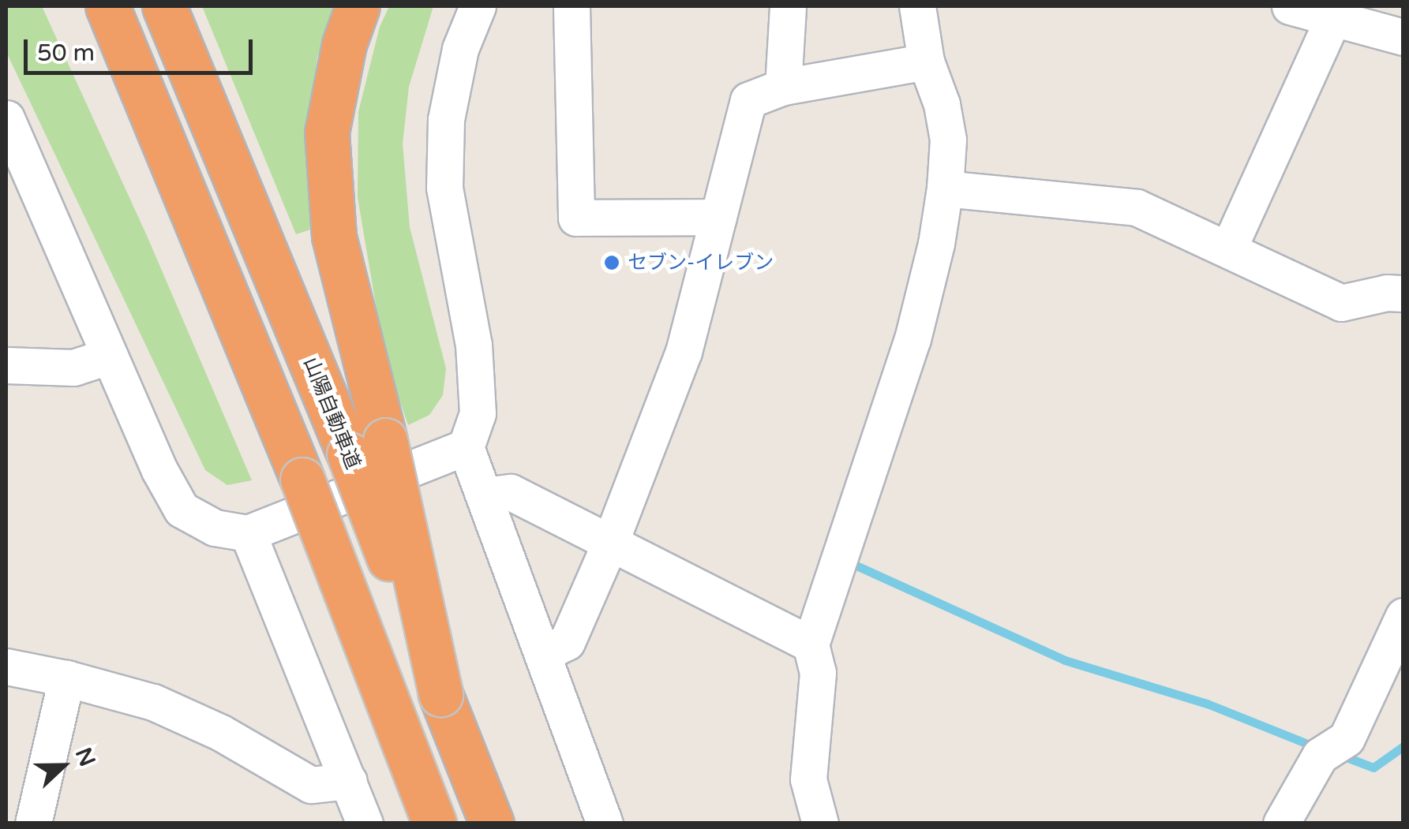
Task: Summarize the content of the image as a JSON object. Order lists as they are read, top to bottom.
{
  "streets": {
    "highway": ["山陽自動車道"]
  },
  "places": ["セブン-イレブン"],
  "scale_bar": "50 m",
  "north": "right"
}
